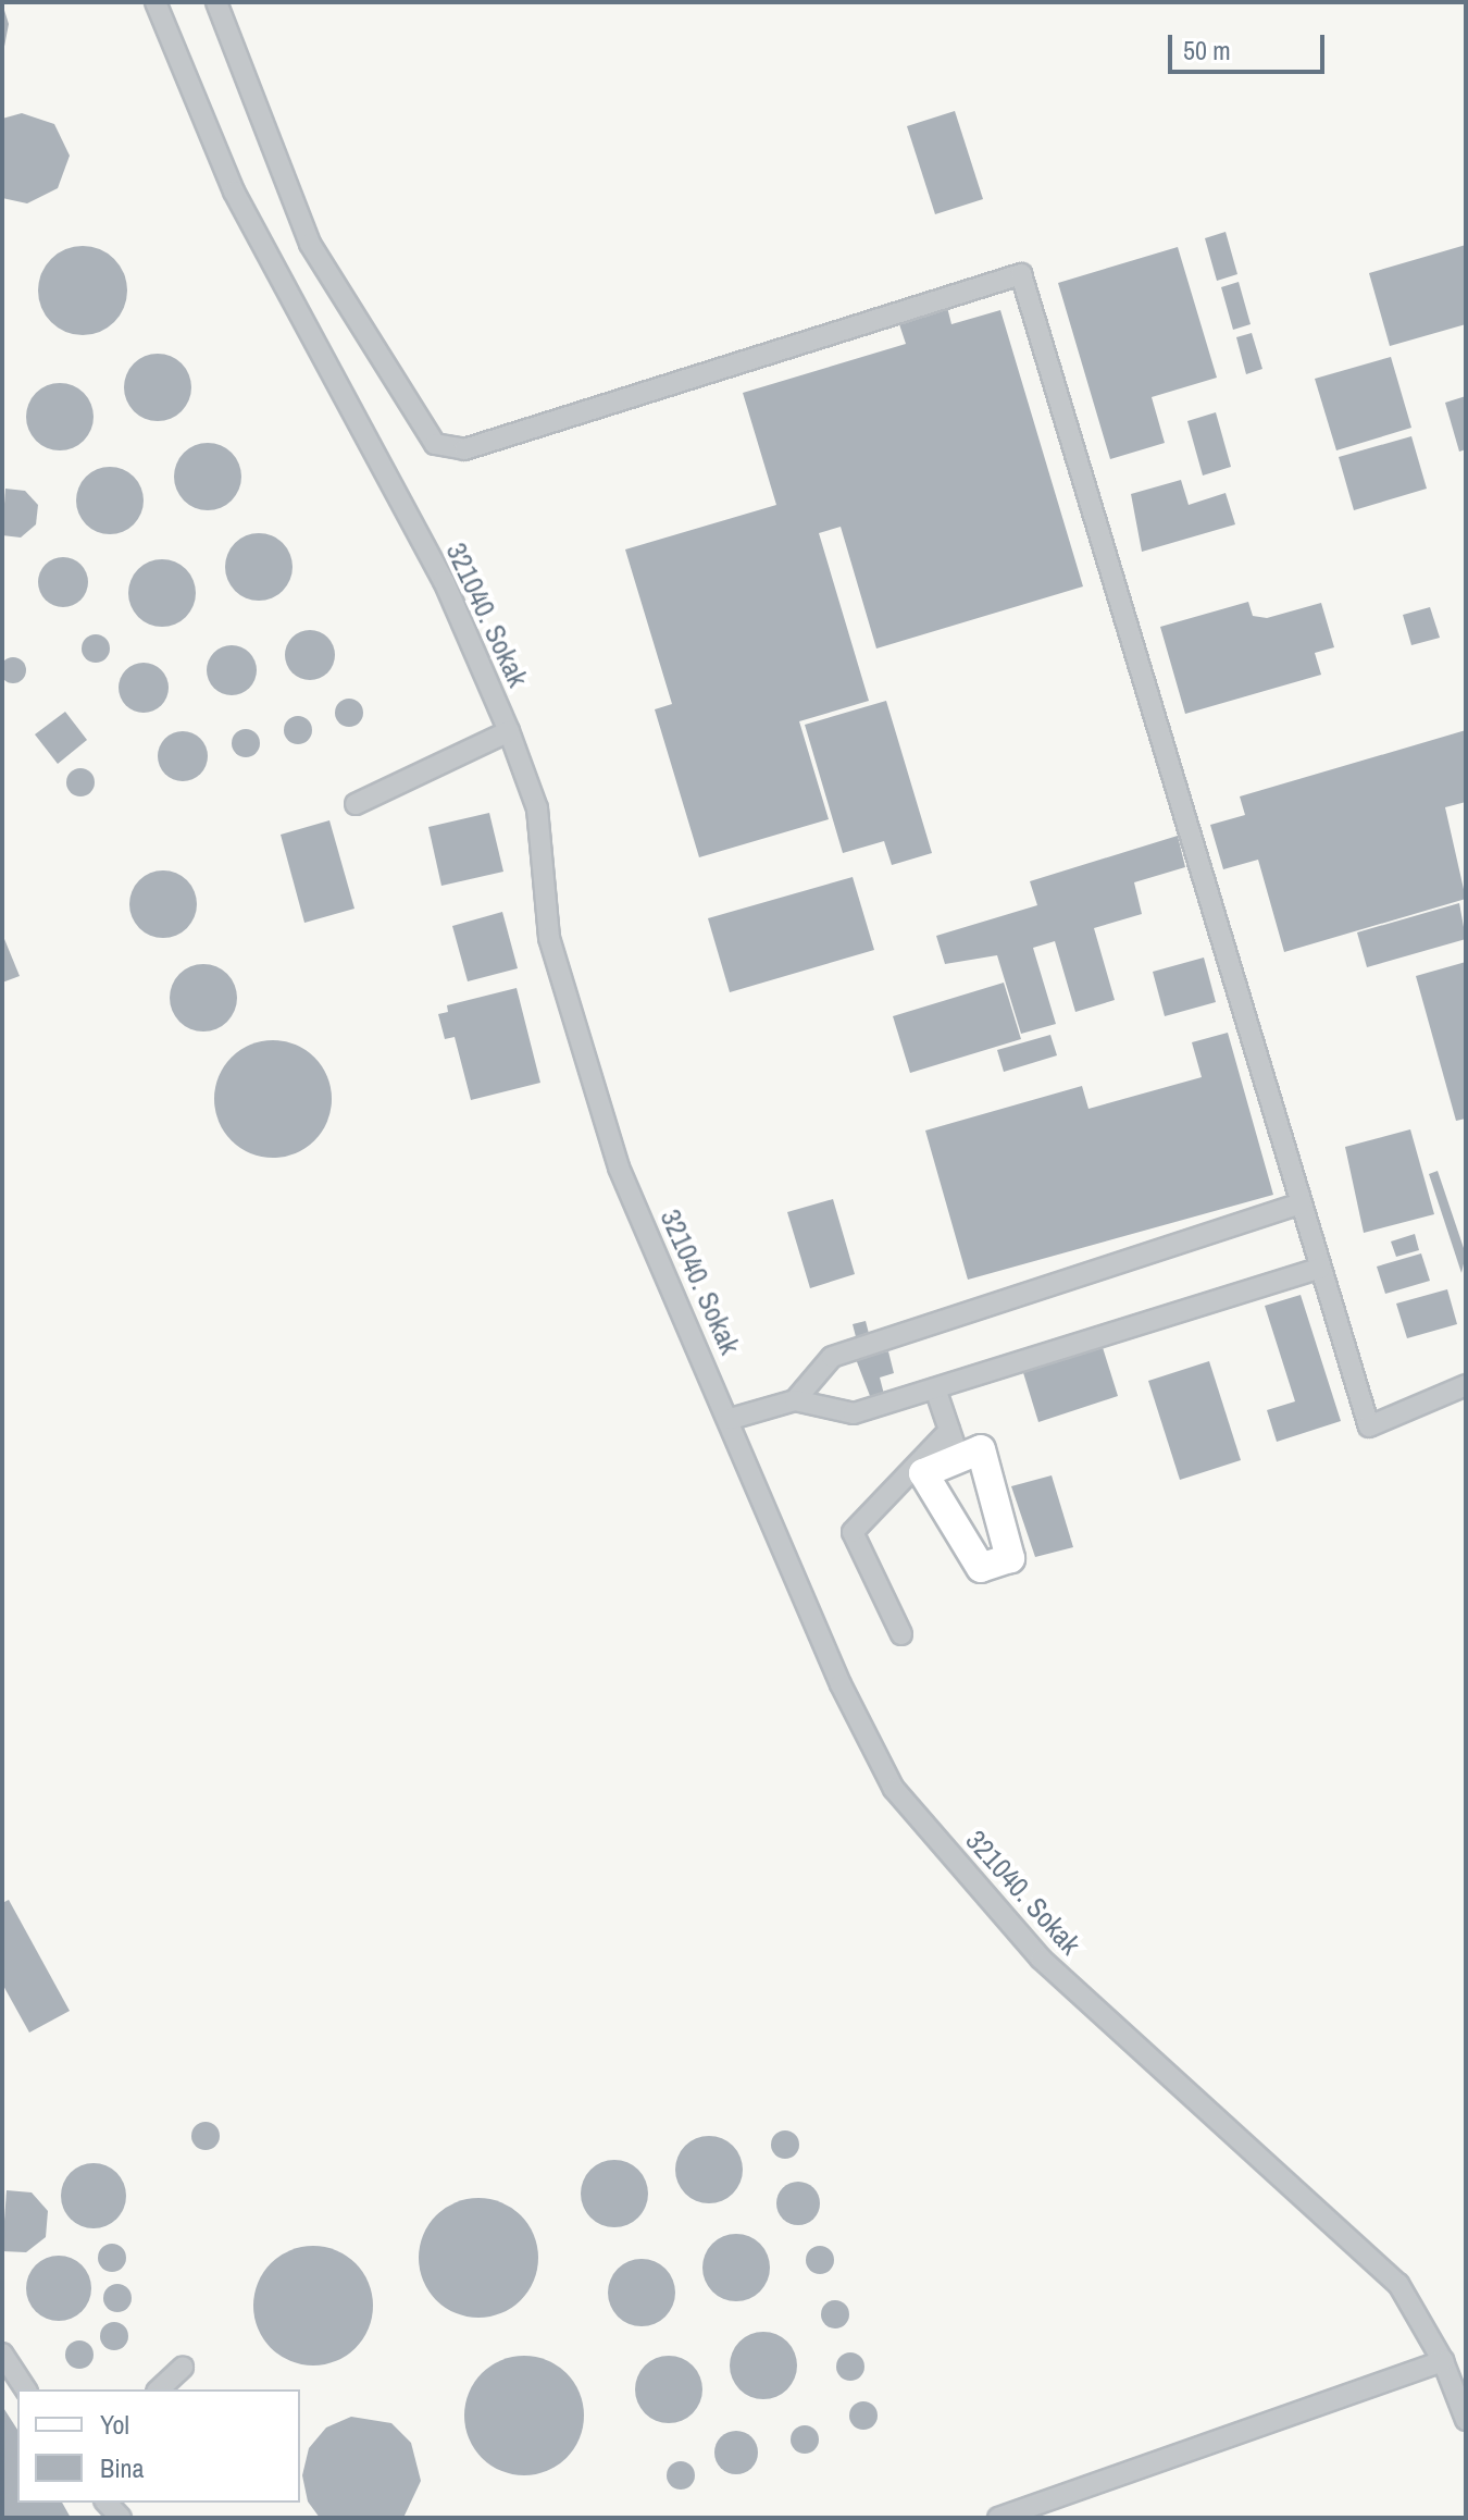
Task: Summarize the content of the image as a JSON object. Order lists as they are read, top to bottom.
{
  "streets": {
    "street": ["321040. Sokak"]
  },
  "legend": ["Yol", "Bina"],
  "scale_bar": "50 m"
}
